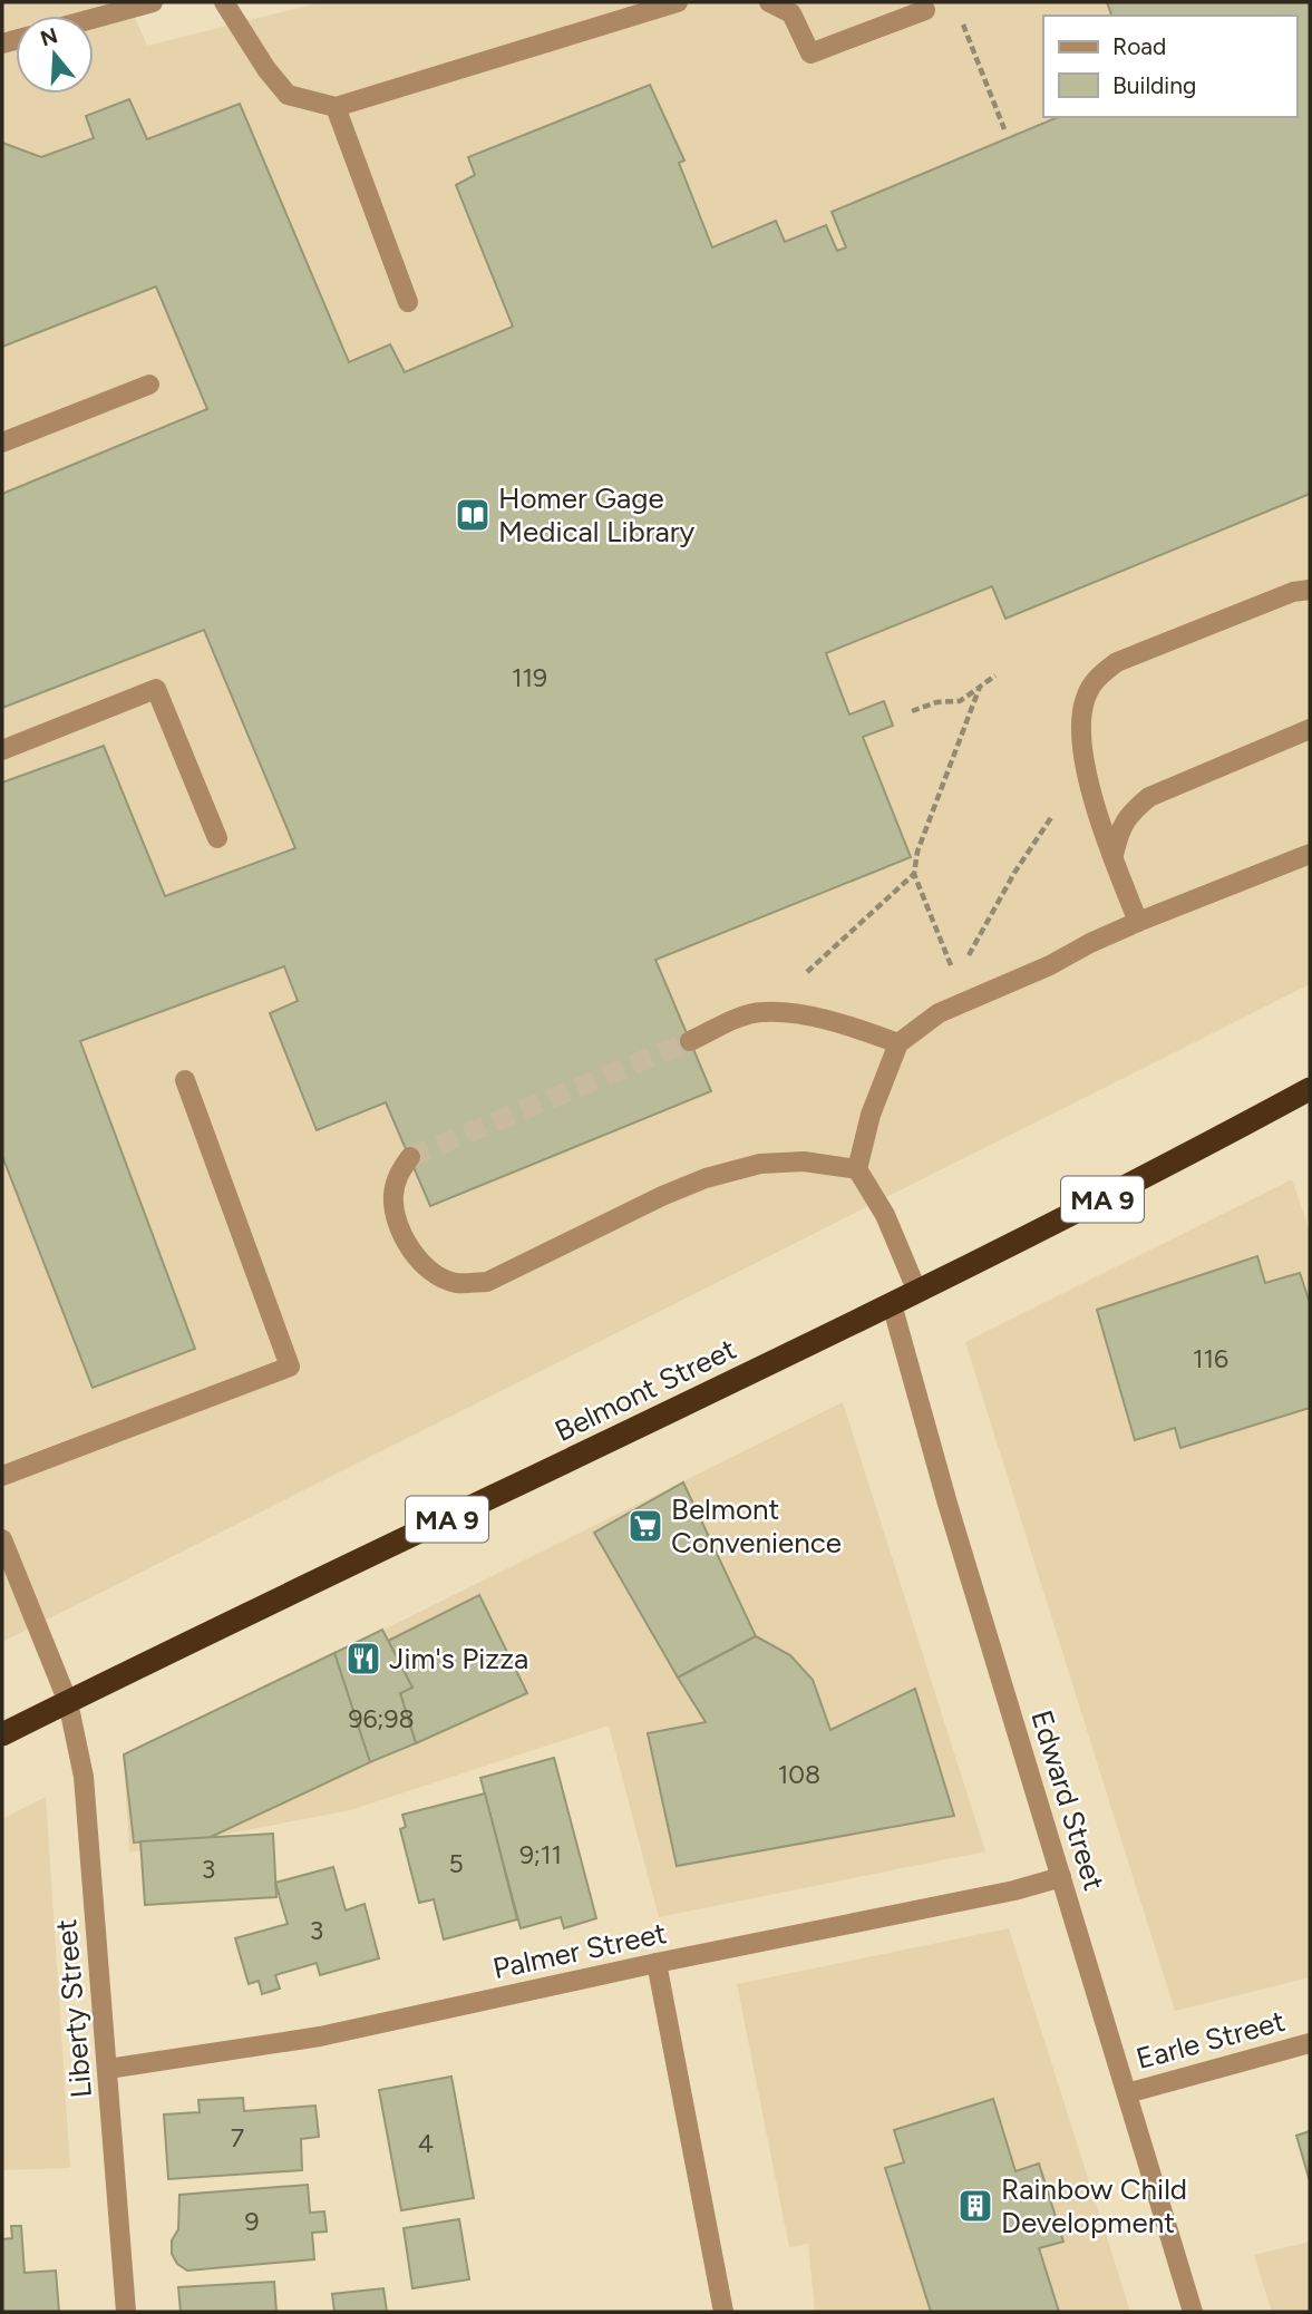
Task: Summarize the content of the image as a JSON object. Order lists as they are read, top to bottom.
{
  "streets": {
    "highway": ["MA 9", "Belmont Street"],
    "street": [
      "Edward Street",
      "Palmer Street",
      "Liberty Street",
      "Earle Street"
    ]
  },
  "crossings": [
    ["Belmont Street", "Edward Street"],
    ["Belmont Street", "Liberty Street"],
    ["Edward Street", "Palmer Street"],
    ["Edward Street", "Earle Street"],
    ["Palmer Street", "Liberty Street"]
  ],
  "places": {
    "library": ["Homer Gage Medical Library"],
    "supermarket": ["Belmont Convenience"],
    "restaurant": ["Jim's Pizza"],
    "building": ["Rainbow Child Development"]
  },
  "house_numbers": [
    "119",
    "116",
    "96;98",
    "108",
    "9;11",
    "5",
    "3",
    "3",
    "7",
    "4",
    "9"
  ],
  "legend": ["Road", "Building"],
  "north": "top"
}
